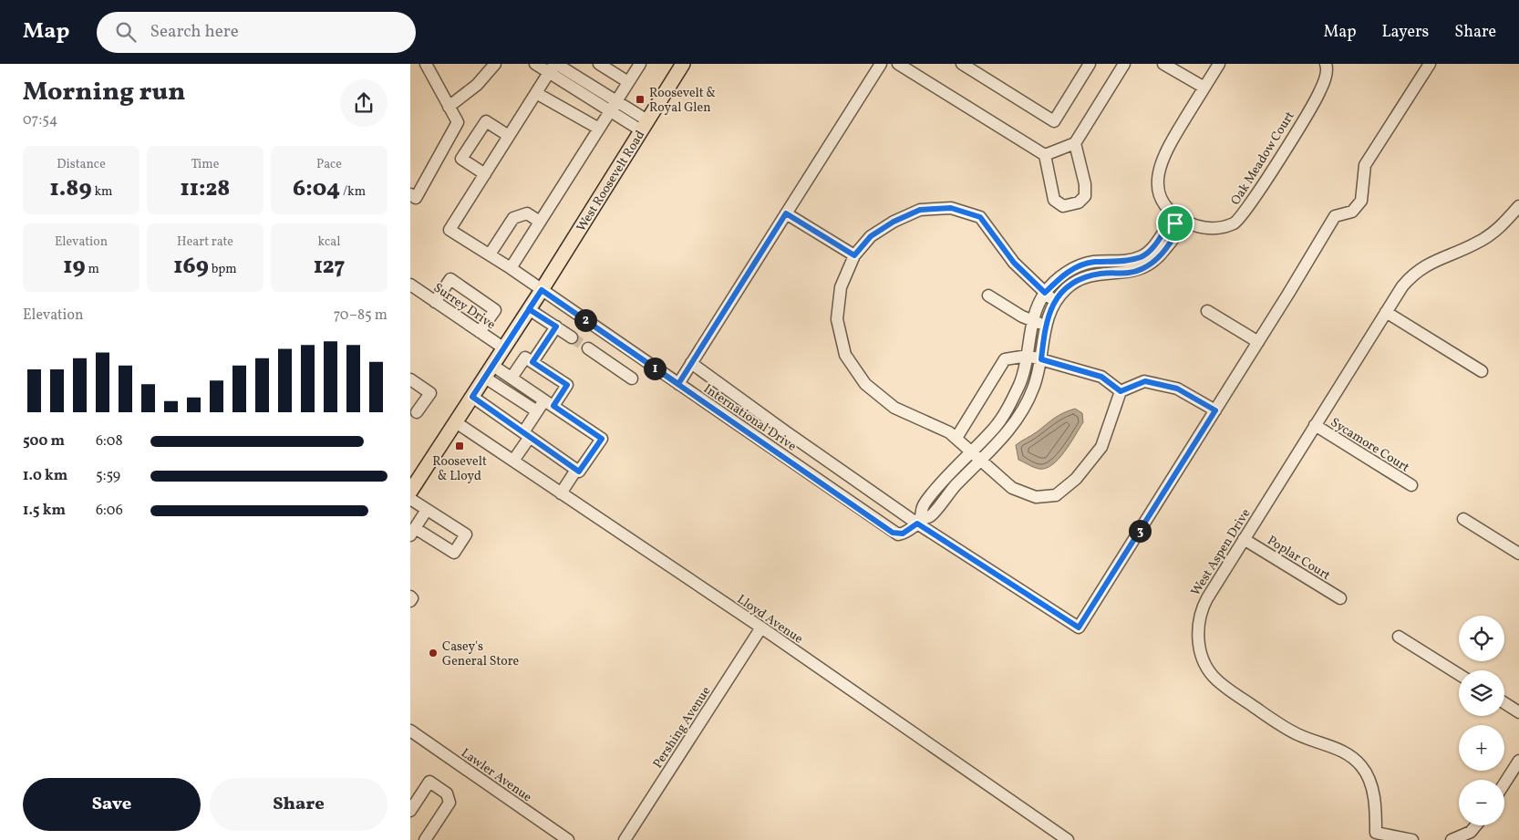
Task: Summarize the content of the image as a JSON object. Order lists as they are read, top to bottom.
{
  "streets": {
    "main road": ["West Roosevelt Road"],
    "street": [
      "Oak Meadow Court",
      "Surrey Drive",
      "International Drive",
      "Sycamore Court",
      "West Aspen Drive",
      "Poplar Court",
      "Lloyd Avenue",
      "Pershing Avenue",
      "Lawler Avenue"
    ]
  },
  "crossings": [
    ["Oak Meadow Court", "International Drive"],
    ["West Roosevelt Road", "Surrey Drive"],
    ["West Roosevelt Road", "International Drive"],
    ["West Roosevelt Road", "Lloyd Avenue"],
    ["Sycamore Court", "West Aspen Drive"],
    ["West Aspen Drive", "Poplar Court"],
    ["Lloyd Avenue", "Pershing Avenue"]
  ],
  "places": {
    "transit": ["Roosevelt & Royal Glen", "Roosevelt & Lloyd"],
    "other": ["Casey's General Store"]
  },
  "page": {
    "header": "Map",
    "search": "Search here",
    "nav": ["Map", "Layers", "Share"],
    "heading": ["Morning run", "07:54"],
    "stats": [
      ["Distance", "1.89 km"],
      ["Time", "11:28"],
      ["Pace", "6:04 /km"],
      ["Elevation", "19 m"],
      ["Heart rate", "169 bpm"],
      ["kcal", "127"]
    ],
    "chart": ["Elevation", "70–85 m"],
    "pins": ["2", "1", "3"],
    "list": [
      {
        "name": "500 m",
        "note": "6:08"
      },
      {
        "name": "1.0 km",
        "note": "5:59"
      },
      {
        "name": "1.5 km",
        "note": "6:06"
      }
    ],
    "map_buttons": ["+", "−"],
    "buttons": ["Save", "Share"]
  }
}
